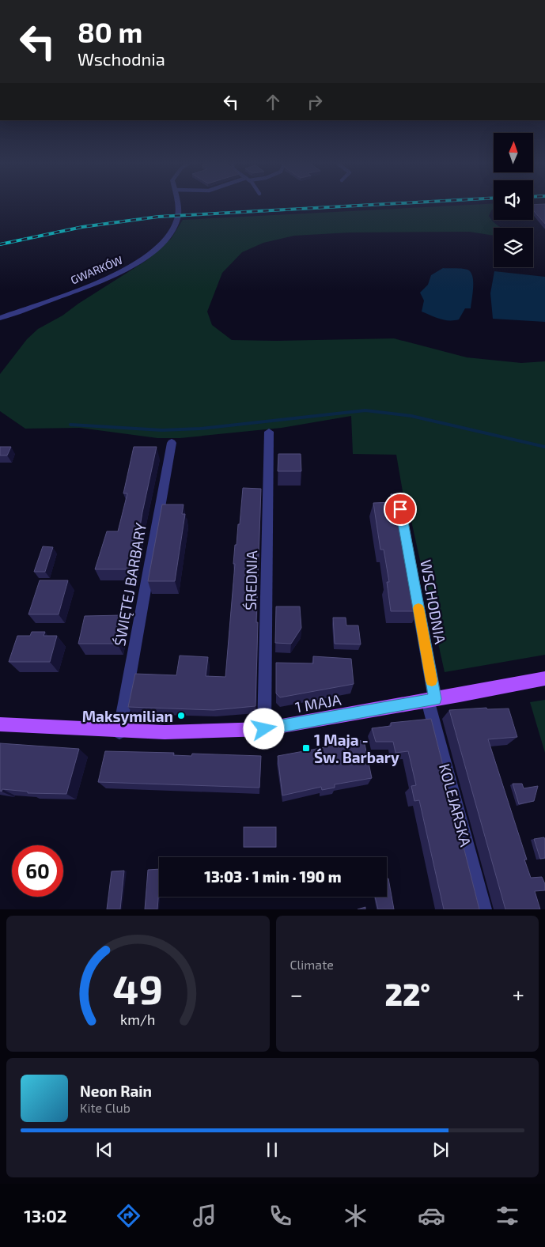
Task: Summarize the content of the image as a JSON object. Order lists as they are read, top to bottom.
{
  "streets": {
    "main road": ["1 MAJA"],
    "street": [
      "GWARKÓW",
      "ŚREDNIA",
      "ŚWIĘTEJ BARBARY",
      "WSCHODNIA",
      "KOLEJARSKA"
    ]
  },
  "crossings": [
    ["ŚREDNIA", "1 MAJA"],
    ["ŚWIĘTEJ BARBARY", "1 MAJA"],
    ["WSCHODNIA", "1 MAJA"],
    ["WSCHODNIA", "KOLEJARSKA"],
    ["1 MAJA", "KOLEJARSKA"]
  ],
  "places": {
    "other": ["Maksymilian"],
    "transit": ["1 Maja - Św. Barbary"]
  },
  "north": "top",
  "page": {
    "turn": ["80 m", "Wschodnia"],
    "limit": "60",
    "trip": "13:03 · 1 min · 190 m",
    "tile": "Climate",
    "heat": ["−", "22°", "+"],
    "song": ["Neon Rain", "Kite Club"],
    "tabs": "13:02",
    "gauge": ["49", "km/h"]
  }
}
